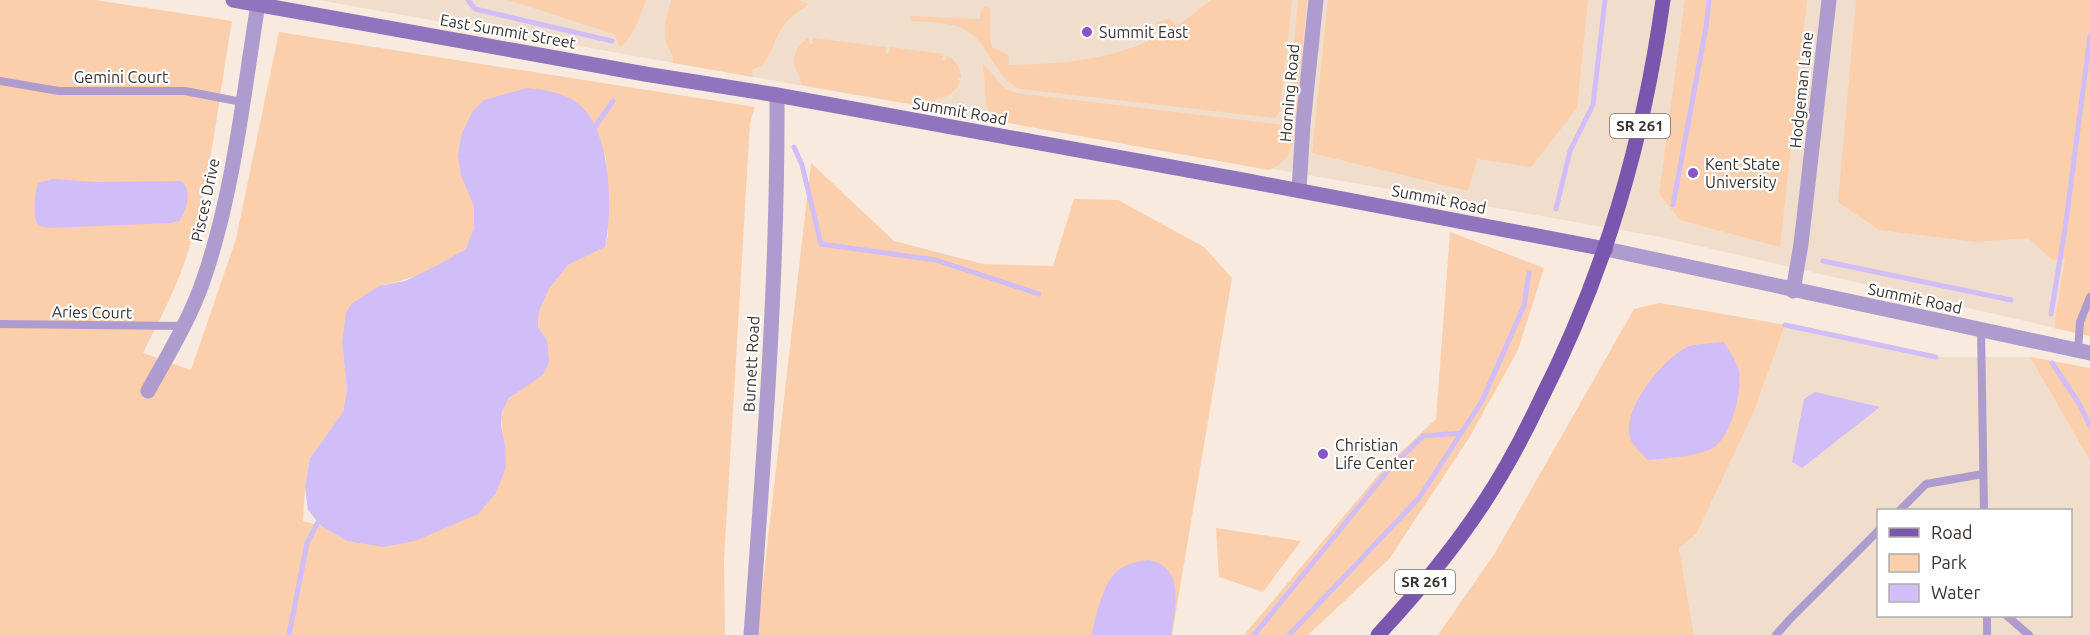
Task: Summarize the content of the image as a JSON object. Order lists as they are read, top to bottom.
{
  "streets": {
    "main road": ["East Summit Street", "Summit Road", "SR 261"],
    "street": [
      "Hodgeman Lane",
      "Horning Road",
      "Pisces Drive",
      "Burnett Road"
    ],
    "lane": ["Gemini Court", "Aries Court"]
  },
  "crossings": [
    ["East Summit Street", "Summit Road"],
    ["East Summit Street", "Pisces Drive"],
    ["East Summit Street", "Burnett Road"],
    ["Gemini Court", "Pisces Drive"],
    ["Hodgeman Lane", "Summit Road"],
    ["Horning Road", "Summit Road"],
    ["Summit Road", "SR 261"],
    ["Summit Road", "Burnett Road"],
    ["Pisces Drive", "Aries Court"]
  ],
  "places": ["Summit East", "Kent State University", "Christian Life Center"],
  "legend": ["Road", "Park", "Water"]
}
